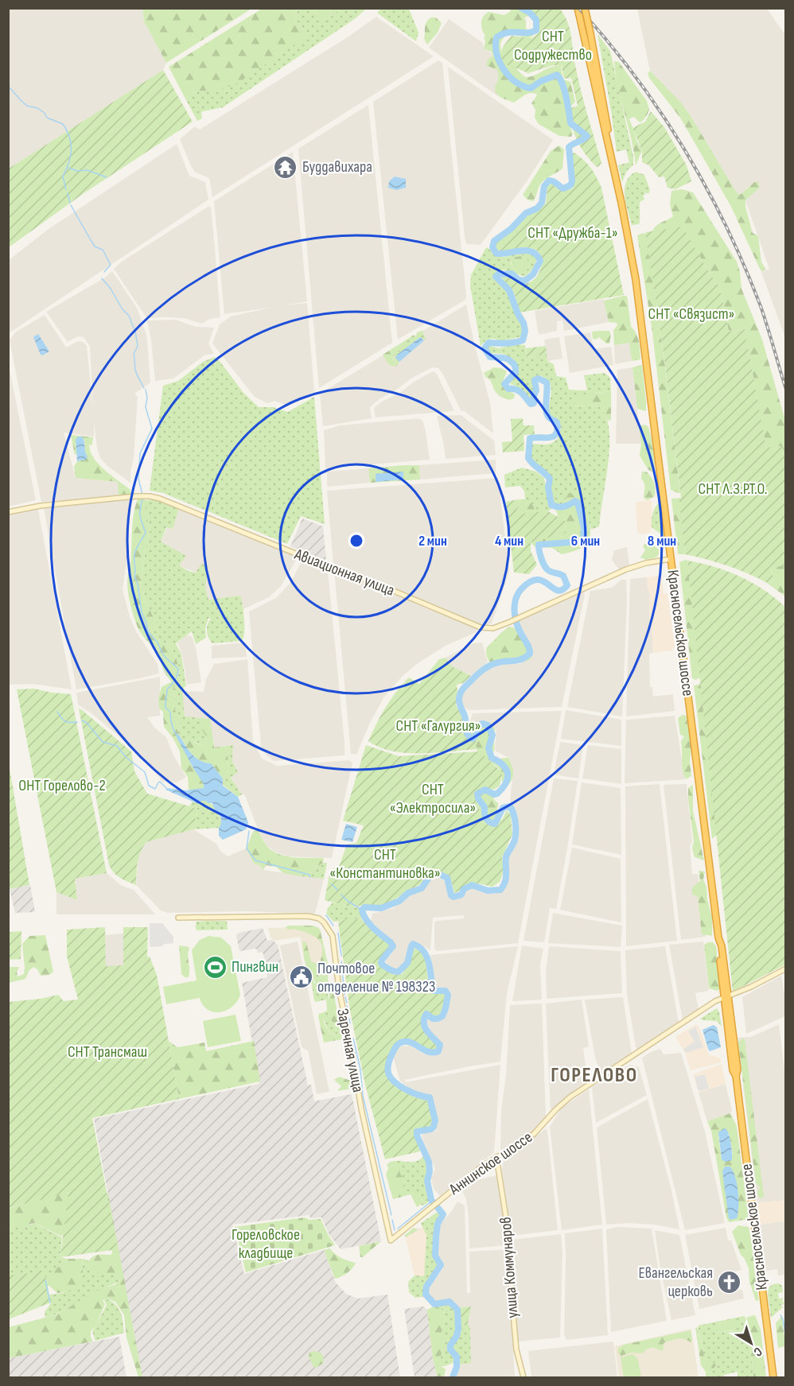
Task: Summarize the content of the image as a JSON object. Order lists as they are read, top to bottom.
{
  "streets": {
    "highway": ["Красносельское шоссе"],
    "street": [
      "Авиационная улица",
      "Заречная улица",
      "Аннинское шоссе",
      "улица Коммунаров"
    ]
  },
  "crossings": [
    ["Авиационная улица", "Красносельское шоссе"],
    ["Красносельское шоссе", "Аннинское шоссе"],
    ["Заречная улица", "Аннинское шоссе"],
    ["Аннинское шоссе", "улица Коммунаров"]
  ],
  "districts": ["ГОРЕЛОВО"],
  "parks": [
    "СНТ Содружество",
    "СНТ «Дружба-1»",
    "СНТ «Связист»",
    "СНТ Л.З.Р.Т.О.",
    "СНТ «Галургия»",
    "ОНТ Горелово-2",
    "СНТ «Электросила»",
    "СНТ «Константиновка»",
    "СНТ Трансмаш",
    "Гореловское кладбище"
  ],
  "places": {
    "temple": ["Буддавихара"],
    "sports": ["Пингвин"],
    "public building": ["Почтовое отделение № 198323"],
    "church": ["Евангельская церковь"]
  },
  "north": "bottom right",
  "rings": [
    "2 мин",
    "4 мин",
    "6 мин",
    "8 мин"
  ]
}
